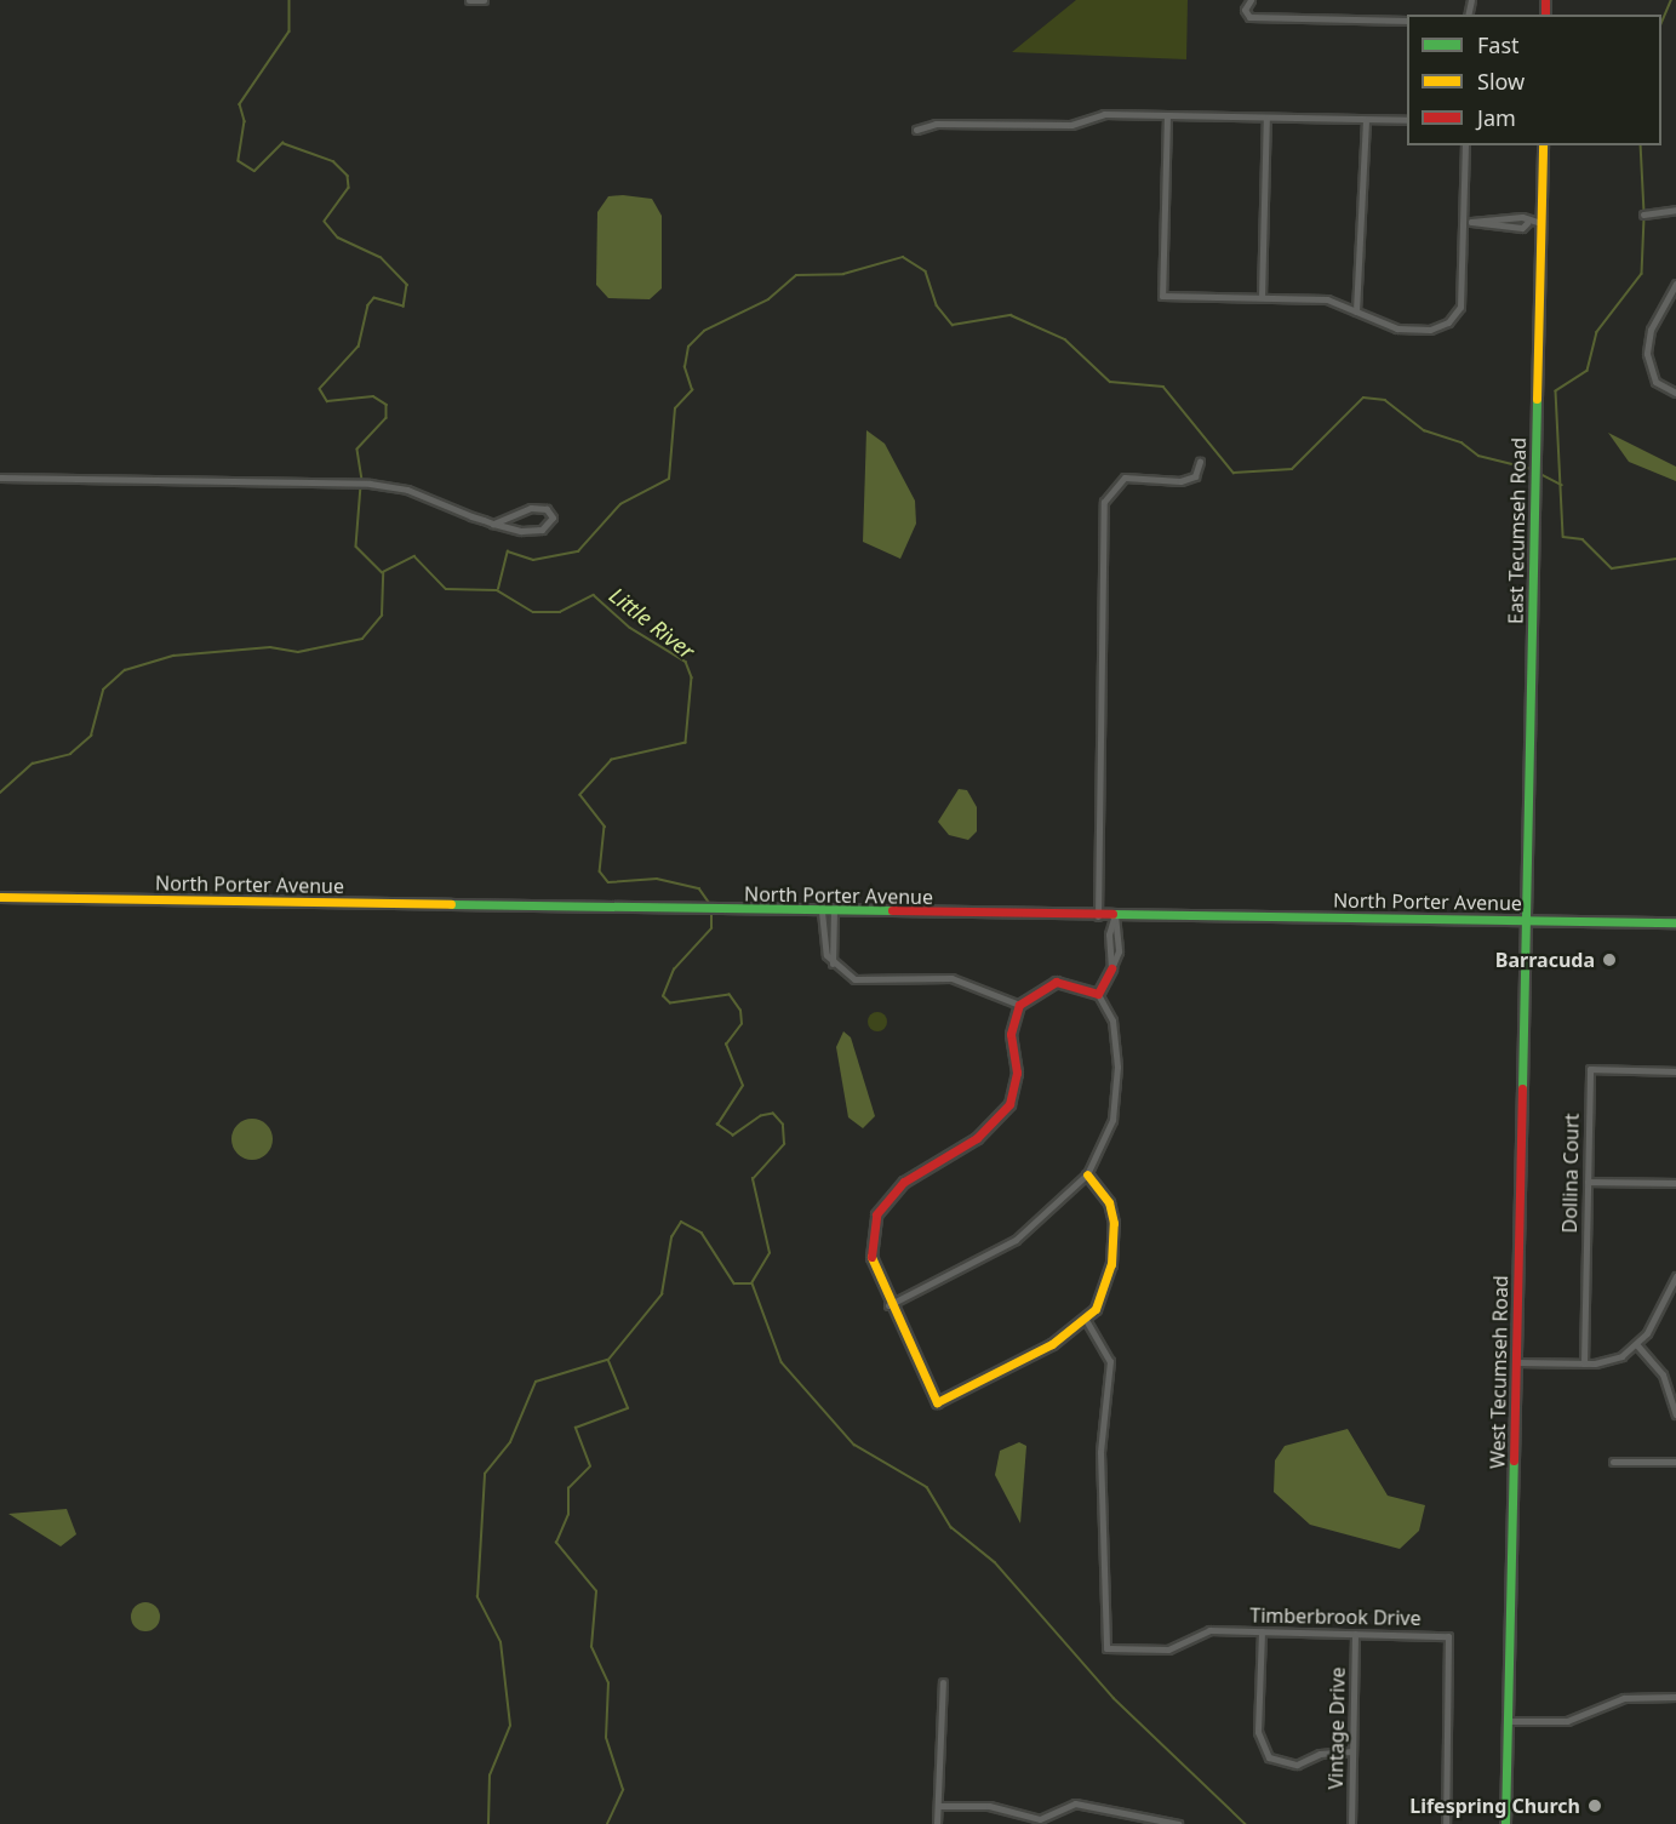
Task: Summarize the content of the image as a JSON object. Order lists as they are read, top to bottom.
{
  "streets": {
    "main road": ["East Tecumseh Road", "North Porter Avenue", "West Tecumseh Road"],
    "street": ["Dollina Court", "Timberbrook Drive", "Vintage Drive"]
  },
  "crossings": [
    ["East Tecumseh Road", "North Porter Avenue"],
    ["East Tecumseh Road", "West Tecumseh Road"],
    ["North Porter Avenue", "West Tecumseh Road"],
    ["Timberbrook Drive", "Vintage Drive"]
  ],
  "water": ["Little River"],
  "places": ["Barracuda", "Lifespring Church"],
  "legend": ["Fast", "Slow", "Jam"]
}
